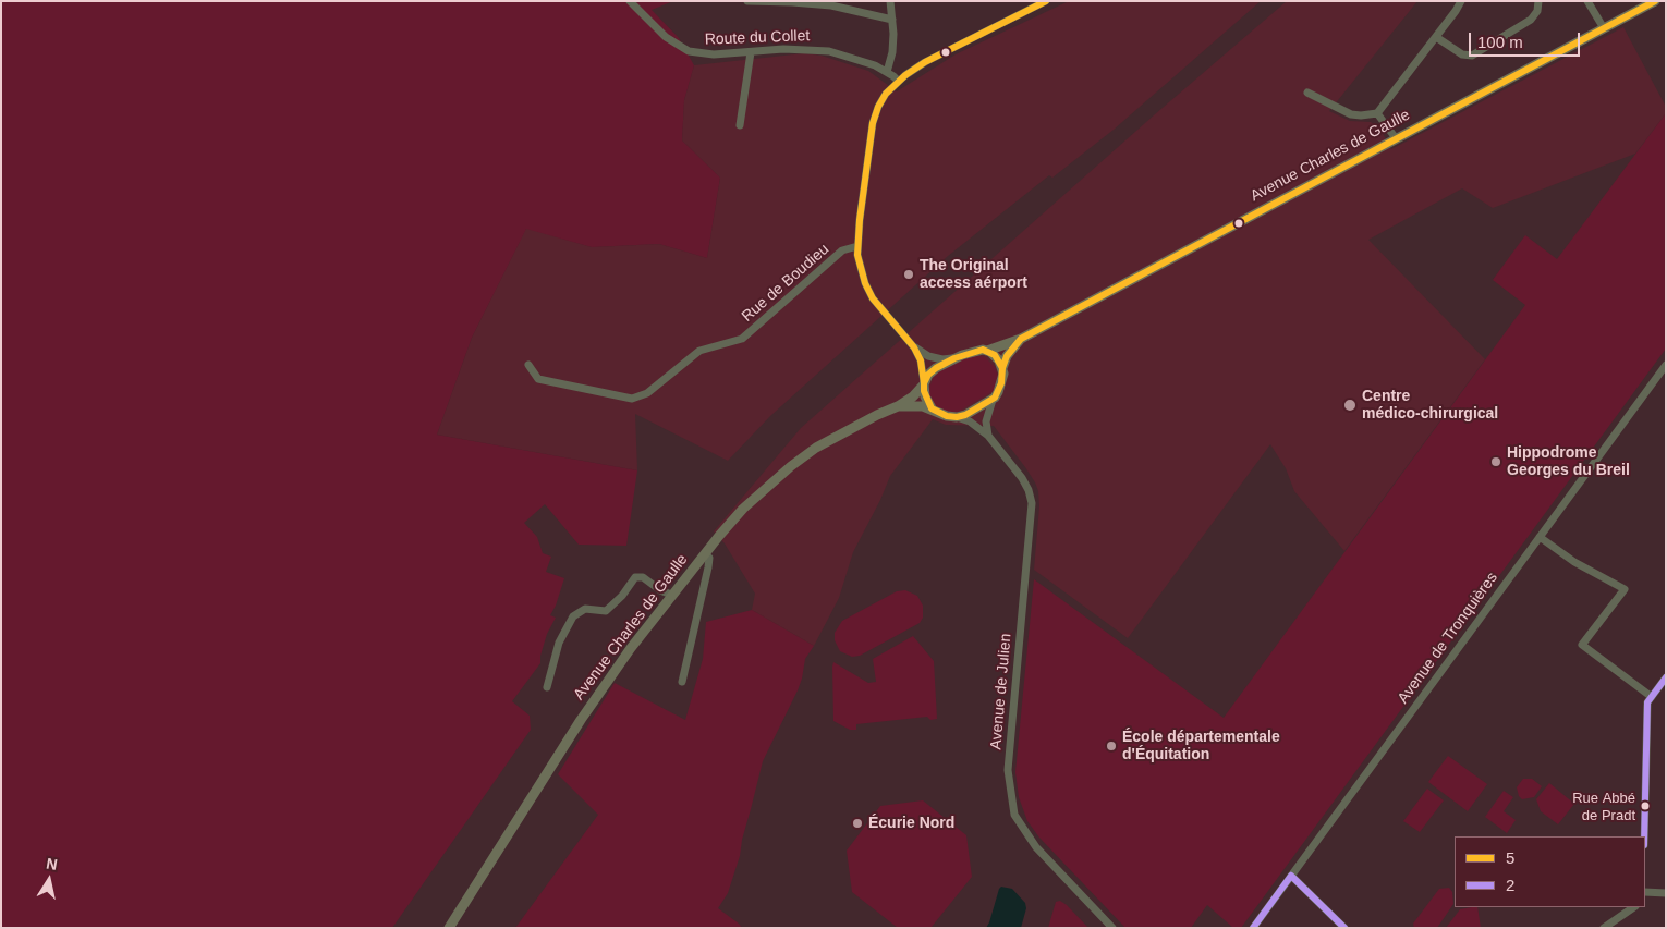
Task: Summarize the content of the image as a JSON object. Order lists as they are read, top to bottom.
{
  "streets": {
    "main road": ["Avenue Charles de Gaulle"],
    "street": [
      "Route du Collet",
      "Rue de Boudieu",
      "Avenue de Tronquières",
      "Avenue de Julien"
    ]
  },
  "crossings": [
    ["Avenue Charles de Gaulle", "Avenue de Julien"]
  ],
  "places": [
    "The Original access aérport",
    "Centre médico-chirurgical",
    "Hippodrome Georges du Breil",
    "École départementale d'Équitation",
    "Rue Abbé de Pradt",
    "Écurie Nord"
  ],
  "lines": ["transit line 5", "transit line 2"],
  "legend": ["5", "2"],
  "scale_bar": "100 m",
  "north": "top"
}
